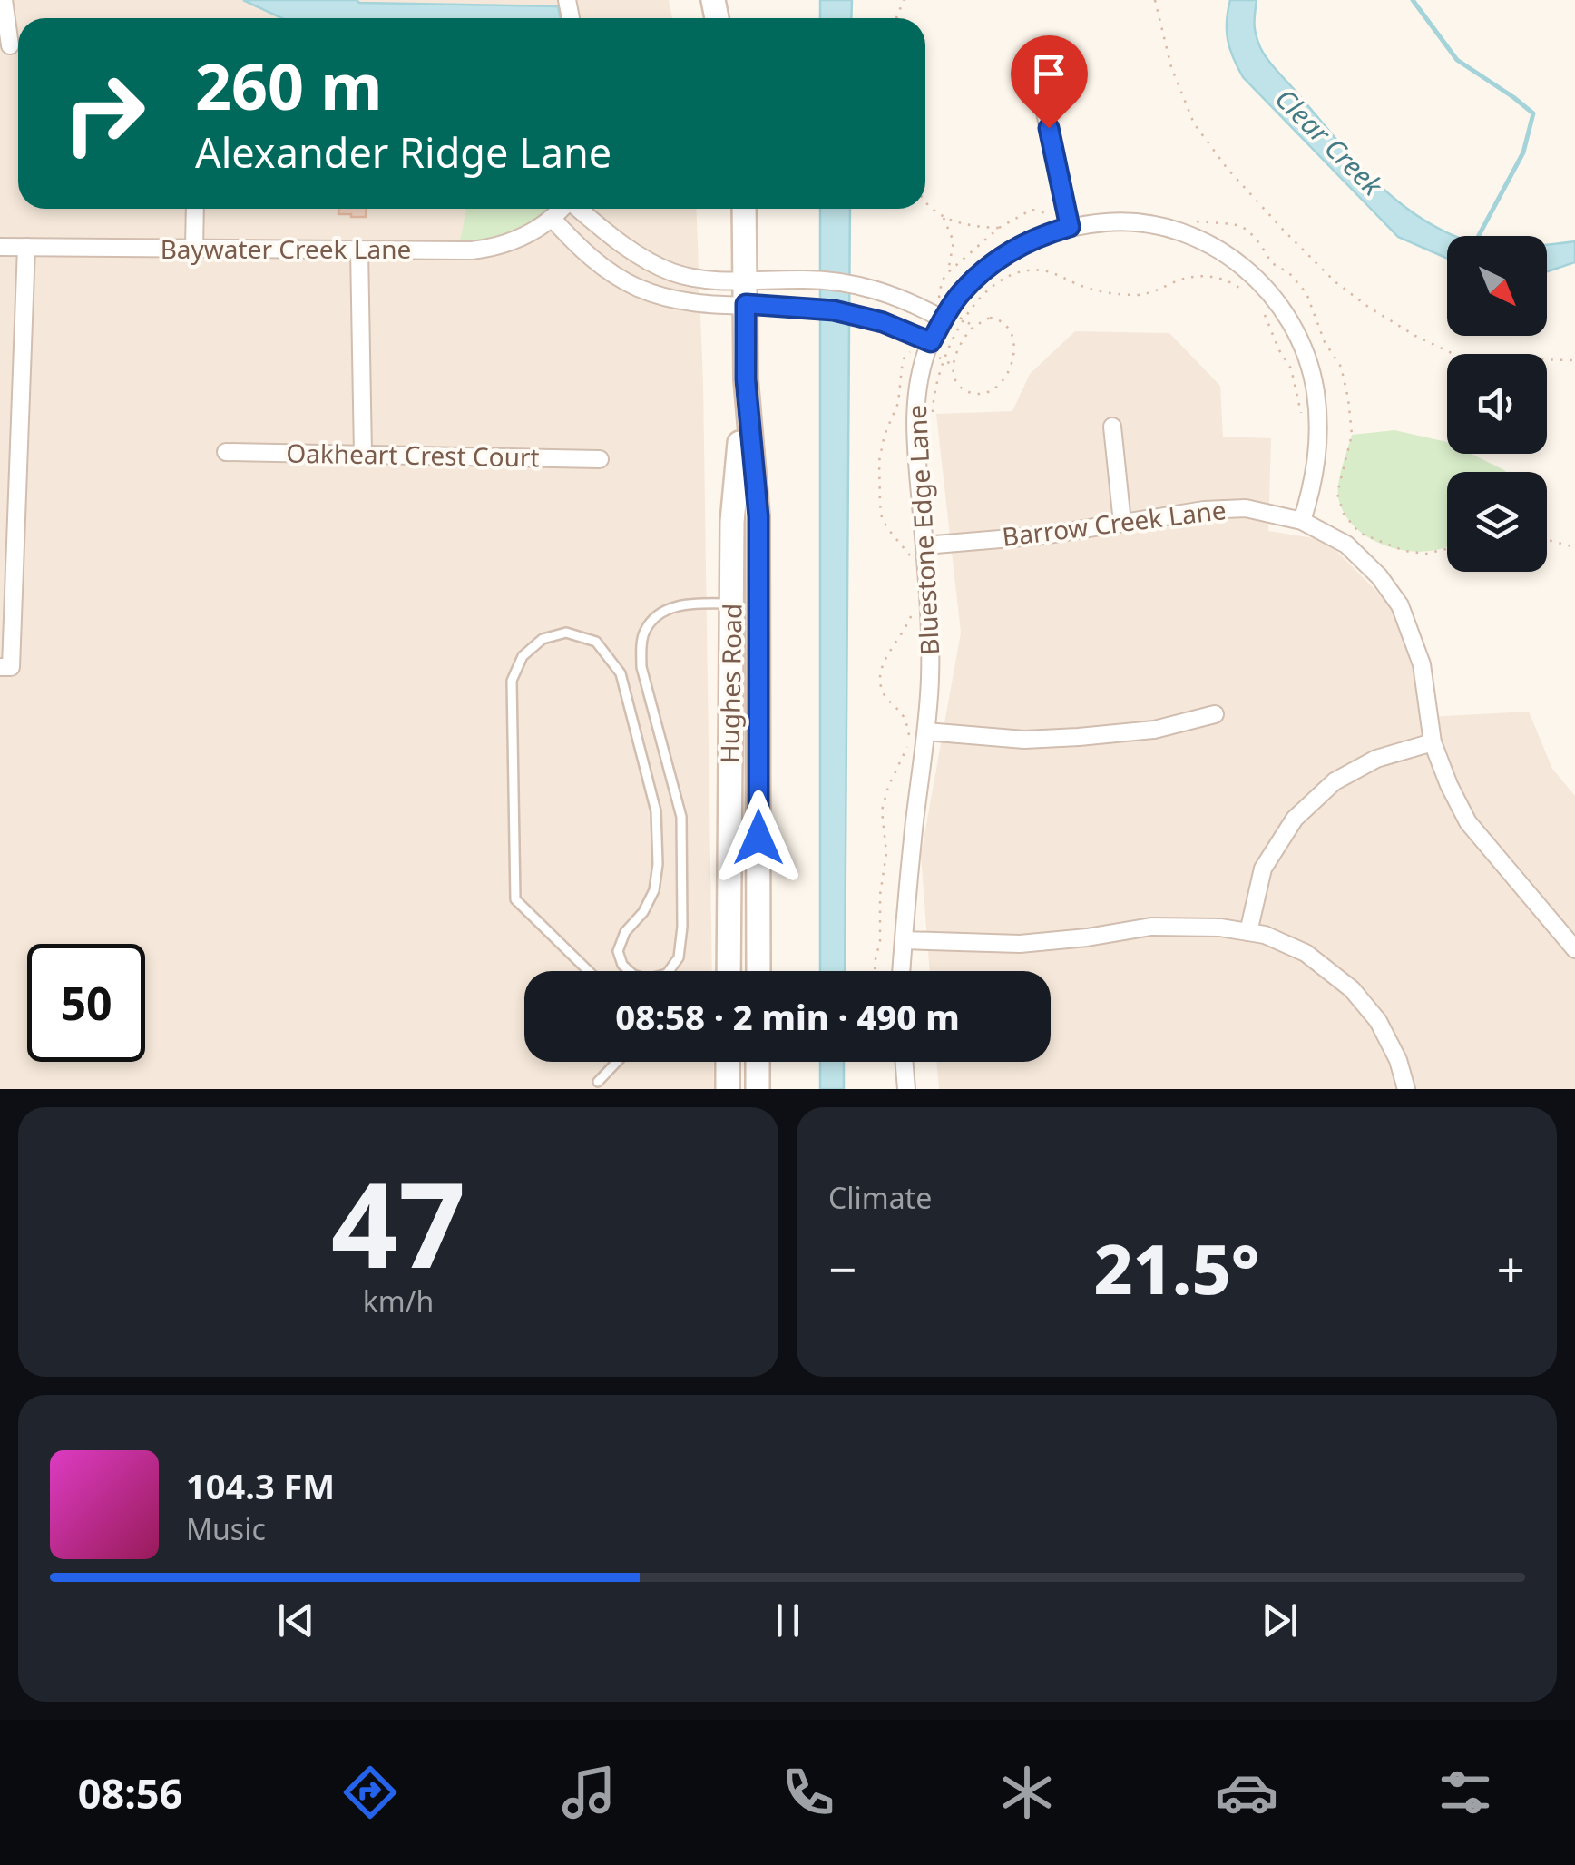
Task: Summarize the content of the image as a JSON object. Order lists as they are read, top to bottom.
{
  "streets": {
    "main road": ["Hughes Road"],
    "street": [
      "Baywater Creek Lane",
      "Oakheart Crest Court",
      "Barrow Creek Lane",
      "Bluestone Edge Lane"
    ]
  },
  "crossings": [
    ["Barrow Creek Lane", "Bluestone Edge Lane"]
  ],
  "water": ["Clear Creek"],
  "north": "bottom right",
  "page": {
    "turn": ["260 m", "Alexander Ridge Lane"],
    "limit": "50",
    "trip": "08:58 · 2 min · 490 m",
    "tile": [
      ["47", "km/h"],
      "Climate"
    ],
    "heat": ["−", "21.5°", "+"],
    "song": ["104.3 FM", "Music"],
    "tabs": "08:56"
  }
}
